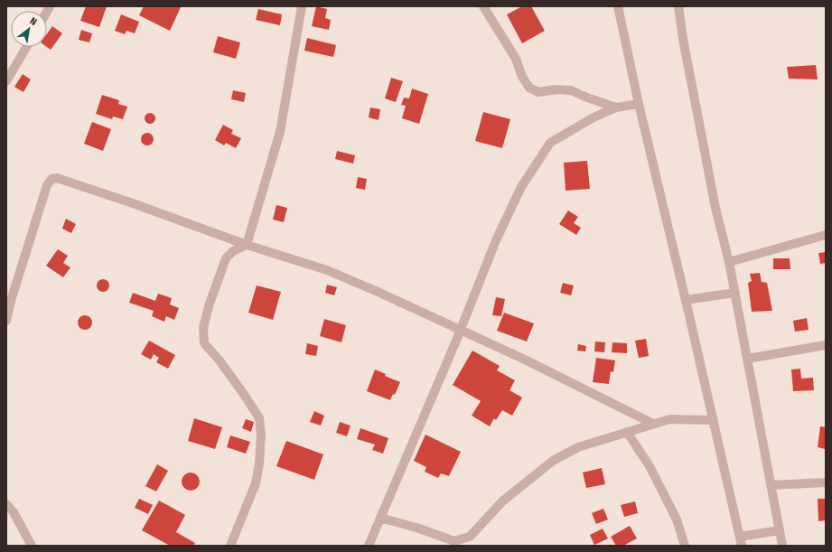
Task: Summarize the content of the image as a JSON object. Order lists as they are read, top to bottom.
{
  "north": "top right"
}
